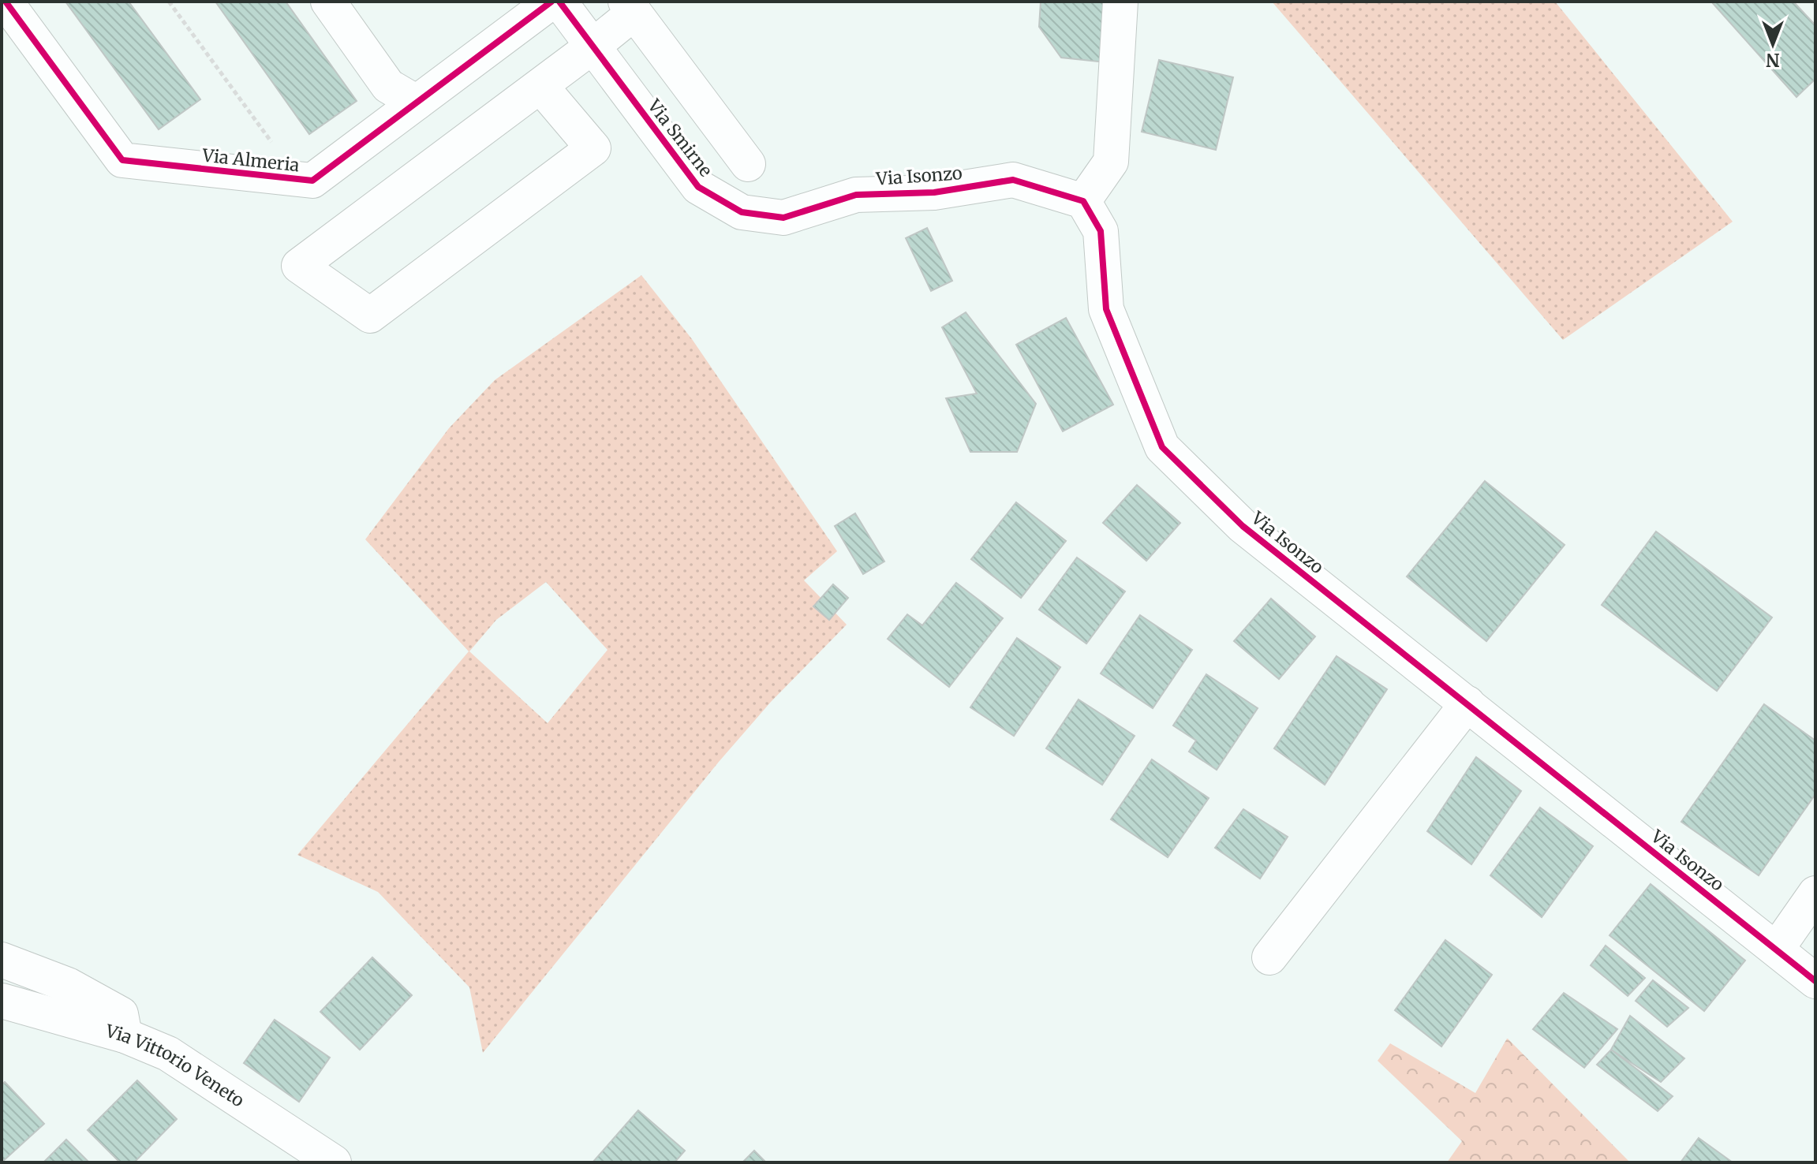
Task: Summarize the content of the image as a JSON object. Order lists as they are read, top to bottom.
{
  "streets": {
    "street": [
      "Via Smirne",
      "Via Almeria",
      "Via Isonzo",
      "Via Vittorio Veneto"
    ]
  },
  "crossings": [
    ["Via Smirne", "Via Isonzo"]
  ],
  "north": "bottom"
}
